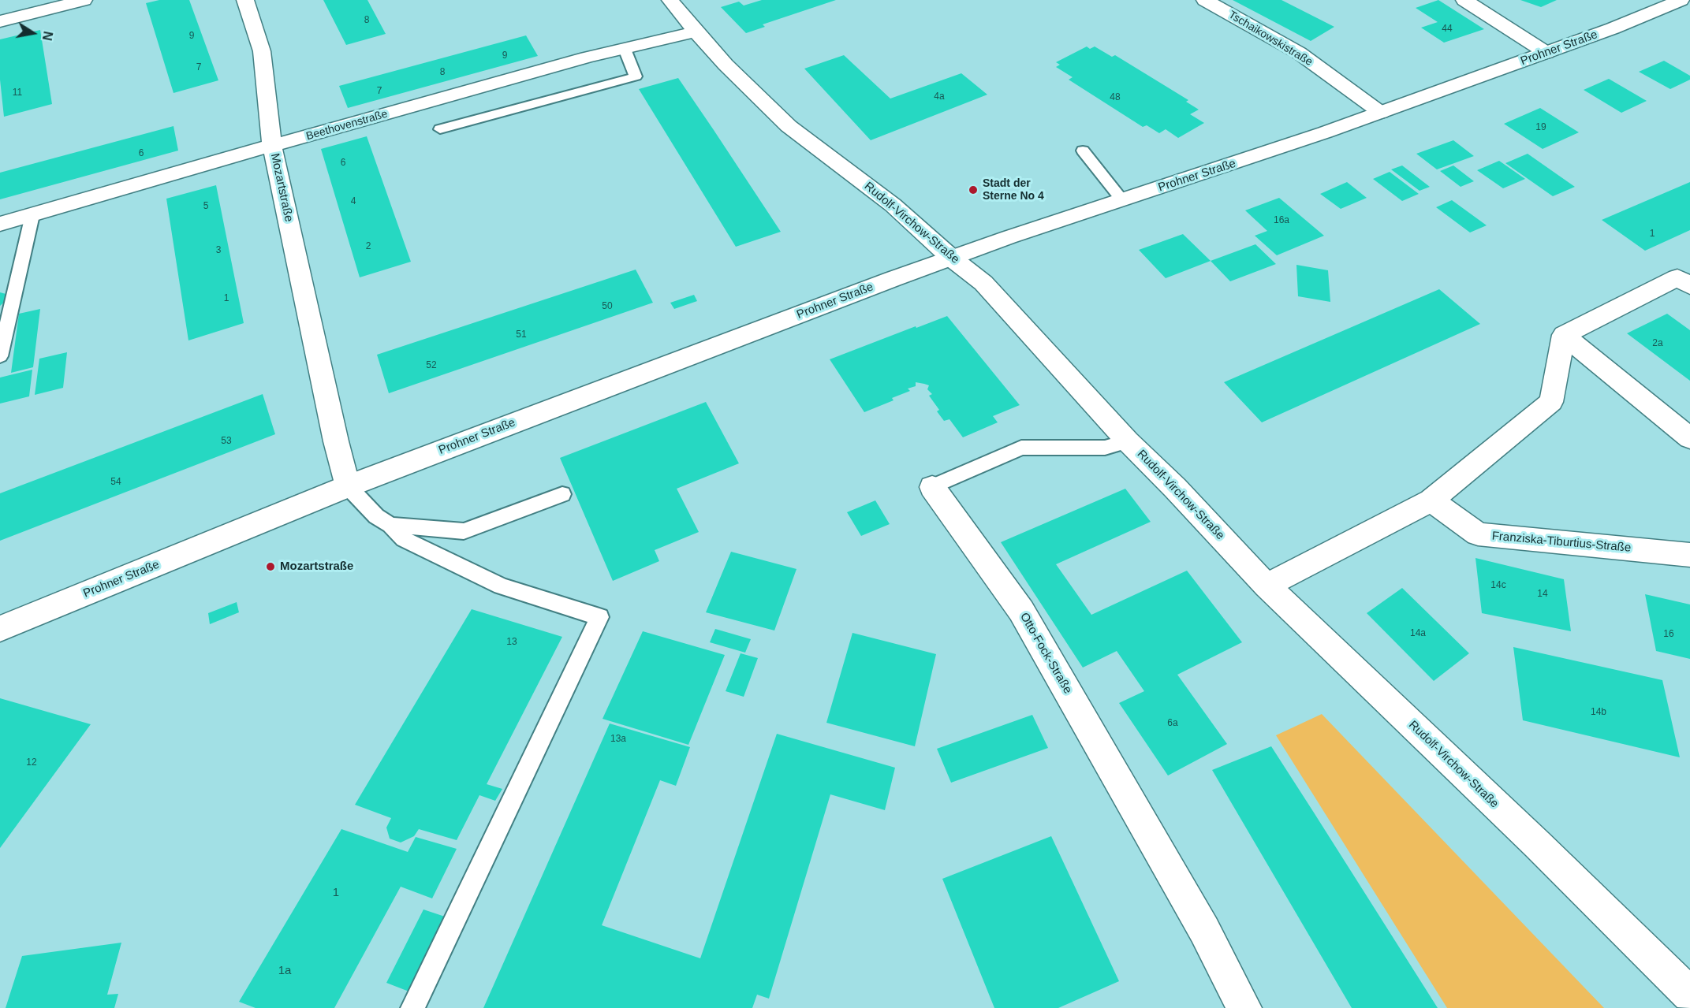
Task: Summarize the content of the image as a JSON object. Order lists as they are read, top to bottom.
{
  "streets": {
    "street": [
      "Tschaikowskistraße",
      "Prohner Straße",
      "Beethovenstraße",
      "Mozartstraße",
      "Rudolf-Virchow-Straße",
      "Franziska-Tiburtius-Straße",
      "Otto-Fock-Straße"
    ]
  },
  "crossings": [
    ["Tschaikowskistraße", "Prohner Straße"],
    ["Prohner Straße", "Mozartstraße"],
    ["Prohner Straße", "Rudolf-Virchow-Straße"],
    ["Beethovenstraße", "Mozartstraße"],
    ["Beethovenstraße", "Rudolf-Virchow-Straße"],
    ["Rudolf-Virchow-Straße", "Otto-Fock-Straße"]
  ],
  "places": ["Stadt der Sterne No 4", "Mozartstraße"],
  "house_numbers": [
    "8",
    "44",
    "9",
    "9",
    "7",
    "8",
    "7",
    "11",
    "4a",
    "48",
    "19",
    "6",
    "6",
    "4",
    "5",
    "16a",
    "1",
    "2",
    "3",
    "1",
    "50",
    "51",
    "2a",
    "52",
    "53",
    "54",
    "14c",
    "14",
    "14a",
    "16",
    "13",
    "14b",
    "6a",
    "13a",
    "12",
    "1",
    "1a"
  ],
  "north": "right"
}
